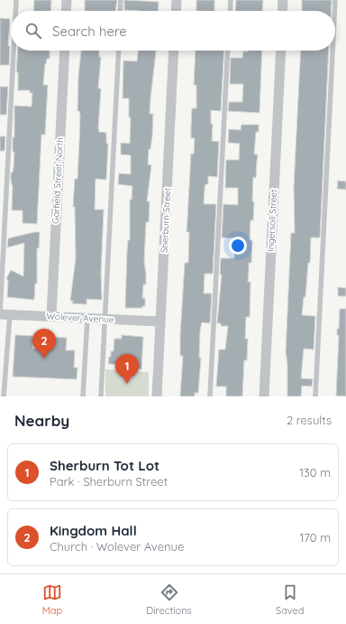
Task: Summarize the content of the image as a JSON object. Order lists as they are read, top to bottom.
{
  "streets": {
    "street": [
      "Garfield Street North",
      "Sherburn Street",
      "Ingersoll Street",
      "Wolever Avenue"
    ]
  },
  "crossings": [
    ["Garfield Street North", "Wolever Avenue"],
    ["Sherburn Street", "Wolever Avenue"]
  ],
  "page": {
    "search": "Search here",
    "pins": ["2", "1"],
    "heading": ["Nearby", "2 results"],
    "list": [
      {
        "mark": "1",
        "name": "Sherburn Tot Lot",
        "note": "Park · Sherburn Street",
        "value": "130 m"
      },
      {
        "mark": "2",
        "name": "Kingdom Hall",
        "note": "Church · Wolever Avenue",
        "value": "170 m"
      }
    ],
    "nav": ["Map", "Directions", "Saved"]
  }
}
